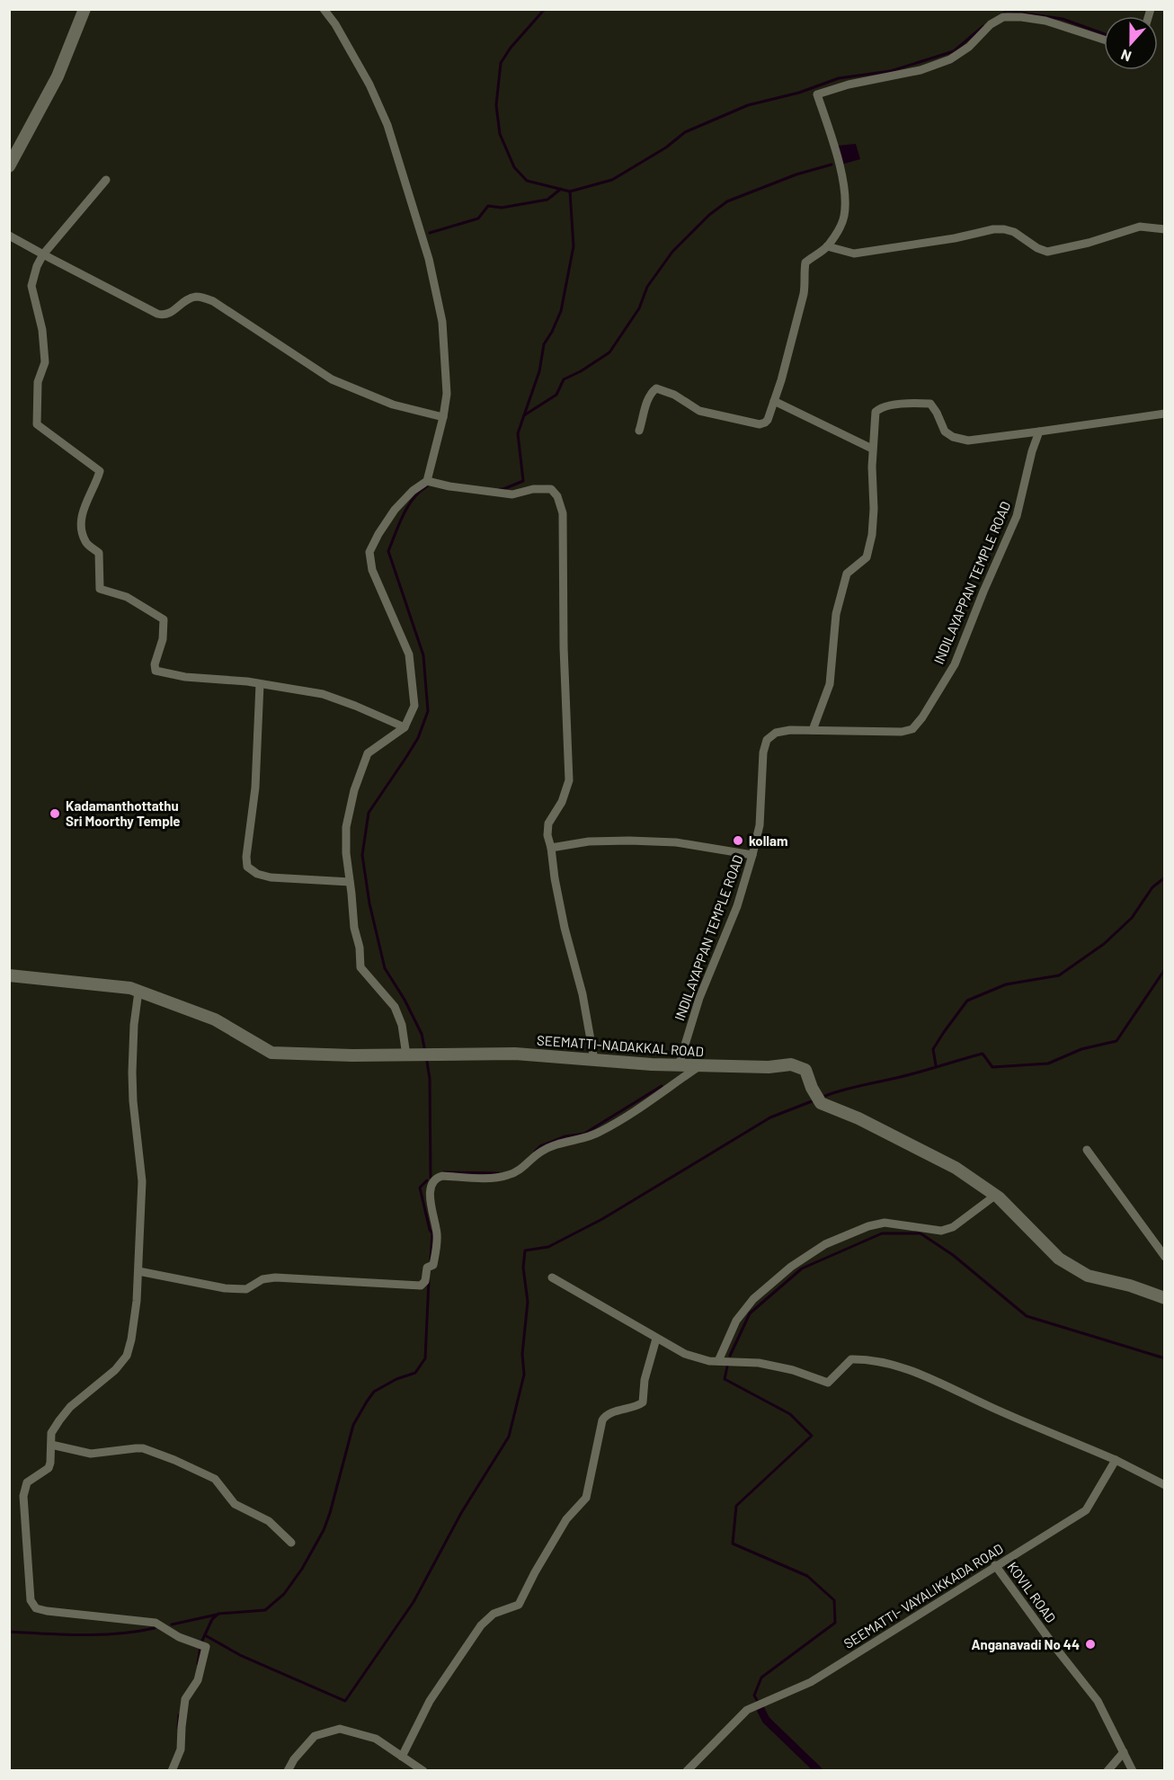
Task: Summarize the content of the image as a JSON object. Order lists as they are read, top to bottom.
{
  "streets": {
    "street": [
      "INDILAYAPPAN TEMPLE ROAD",
      "SEEMATTI-NADAKKAL ROAD",
      "KOVIL ROAD",
      "SEEMATTI- VAYALIKKADA ROAD"
    ]
  },
  "crossings": [
    ["INDILAYAPPAN TEMPLE ROAD", "SEEMATTI-NADAKKAL ROAD"],
    ["KOVIL ROAD", "SEEMATTI- VAYALIKKADA ROAD"]
  ],
  "places": ["Kadamanthottathu Sri Moorthy Temple", "kollam", "Anganavadi No 44"],
  "north": "bottom"
}
